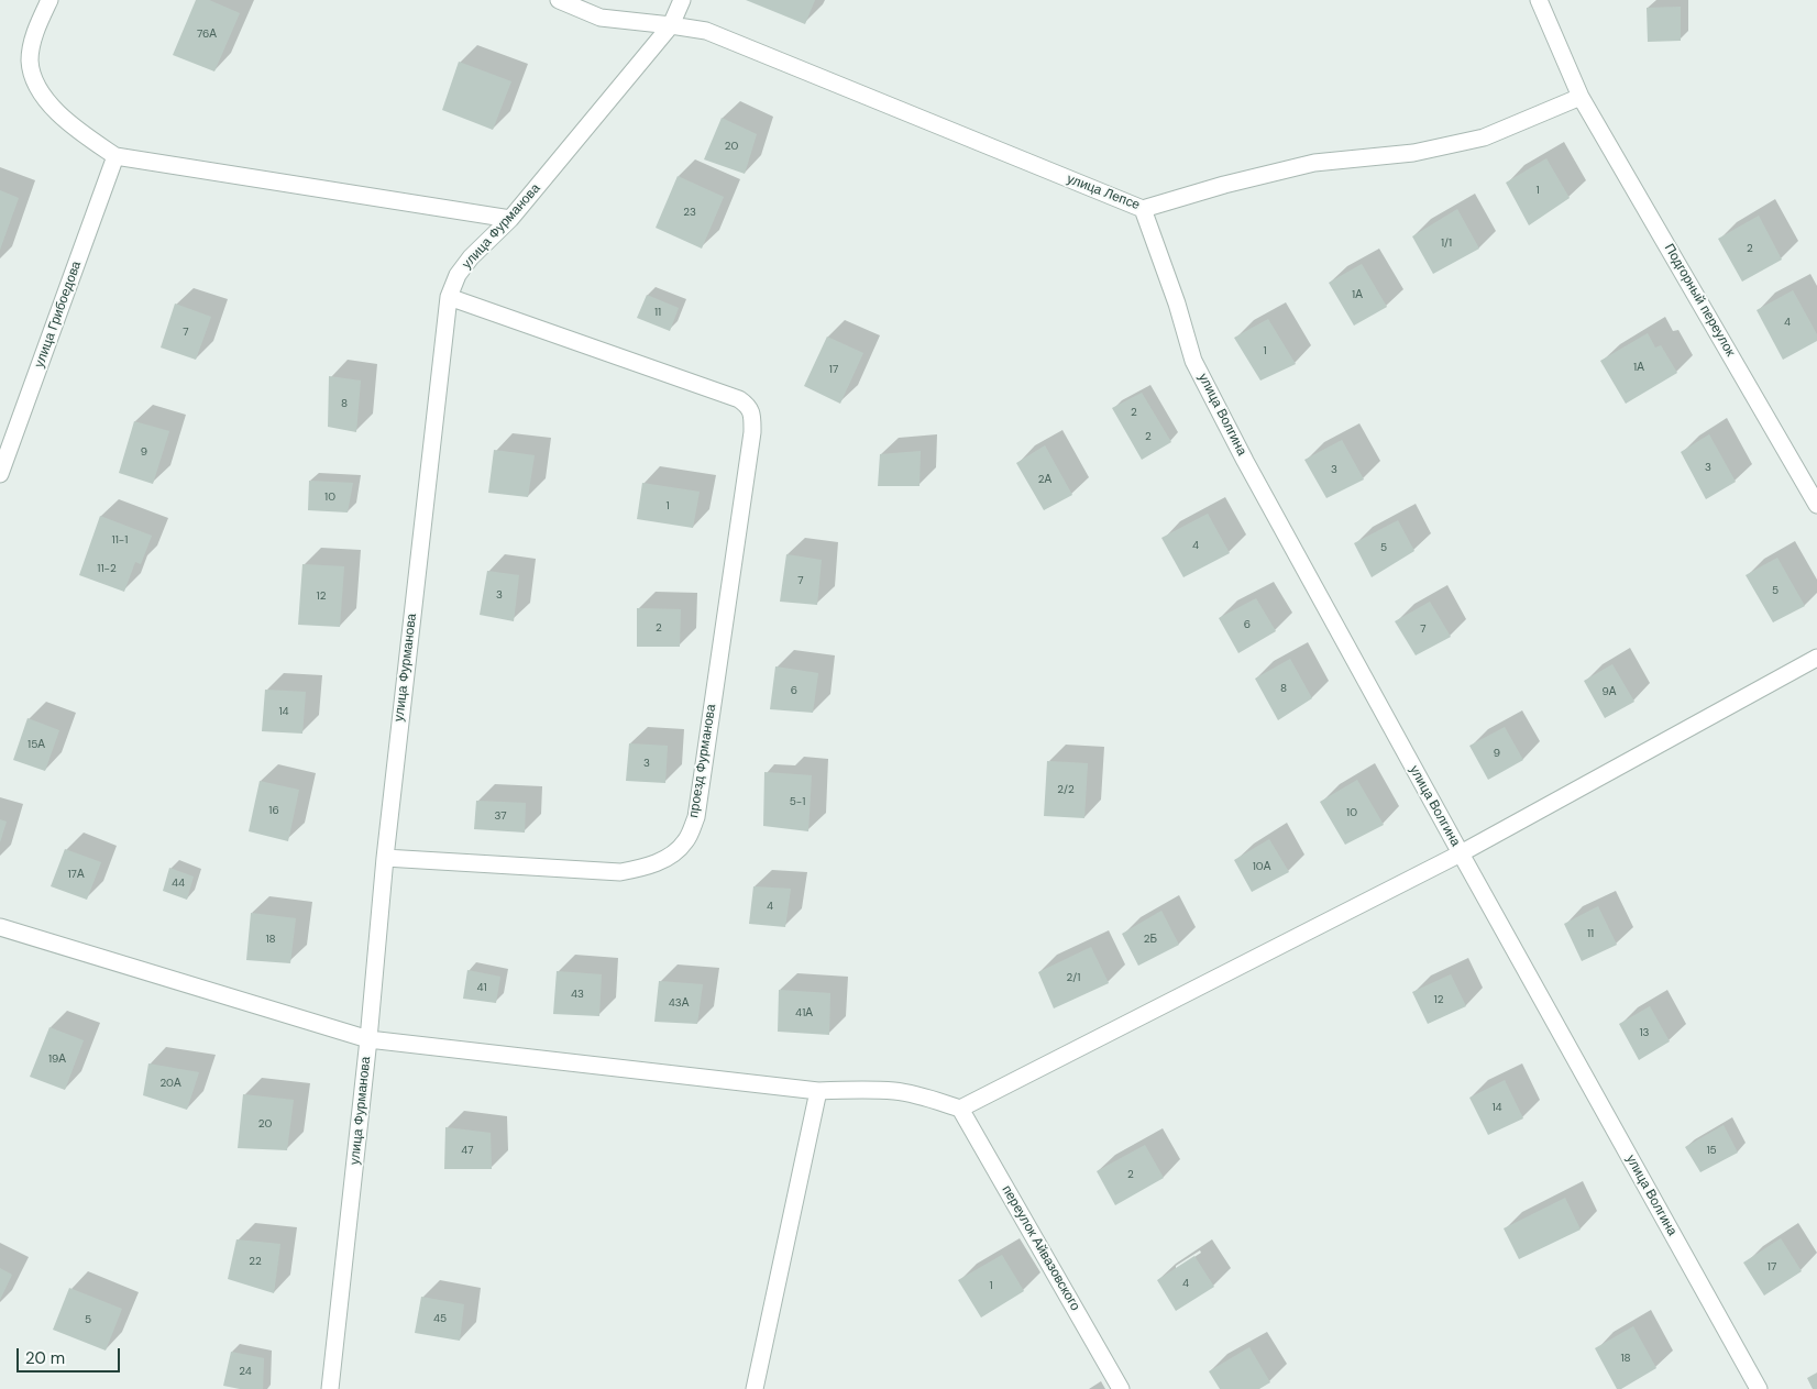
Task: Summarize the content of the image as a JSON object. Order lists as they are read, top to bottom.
{
  "streets": {
    "street": [
      "улица Лепсе",
      "улица Фурманова",
      "Подгорный переулок",
      "улица Грибоедова",
      "улица Волгина",
      "проезд Фурманова",
      "переулок Айвазовского"
    ]
  },
  "crossings": [
    ["улица Лепсе", "улица Фурманова"],
    ["улица Лепсе", "Подгорный переулок"],
    ["улица Лепсе", "улица Волгина"],
    ["улица Фурманова", "проезд Фурманова"]
  ],
  "house_numbers": [
    "76А",
    "20",
    "1",
    "23",
    "1/1",
    "2",
    "1А",
    "11",
    "4",
    "7",
    "1",
    "1А",
    "17",
    "8",
    "2",
    "2",
    "9",
    "3",
    "3",
    "2А",
    "10",
    "1",
    "11-1",
    "4",
    "5",
    "11-2",
    "7",
    "5",
    "3",
    "12",
    "6",
    "2",
    "7",
    "8",
    "6",
    "9А",
    "14",
    "15А",
    "9",
    "3",
    "2/2",
    "5-1",
    "16",
    "10",
    "37",
    "10А",
    "17А",
    "44",
    "4",
    "11",
    "18",
    "2Б",
    "2/1",
    "41",
    "43",
    "12",
    "43А",
    "41А",
    "13",
    "19А",
    "20А",
    "14",
    "20",
    "47",
    "15",
    "2",
    "22",
    "17",
    "4",
    "1",
    "45",
    "5",
    "18",
    "24"
  ],
  "scale_bar": "20 m"
}
